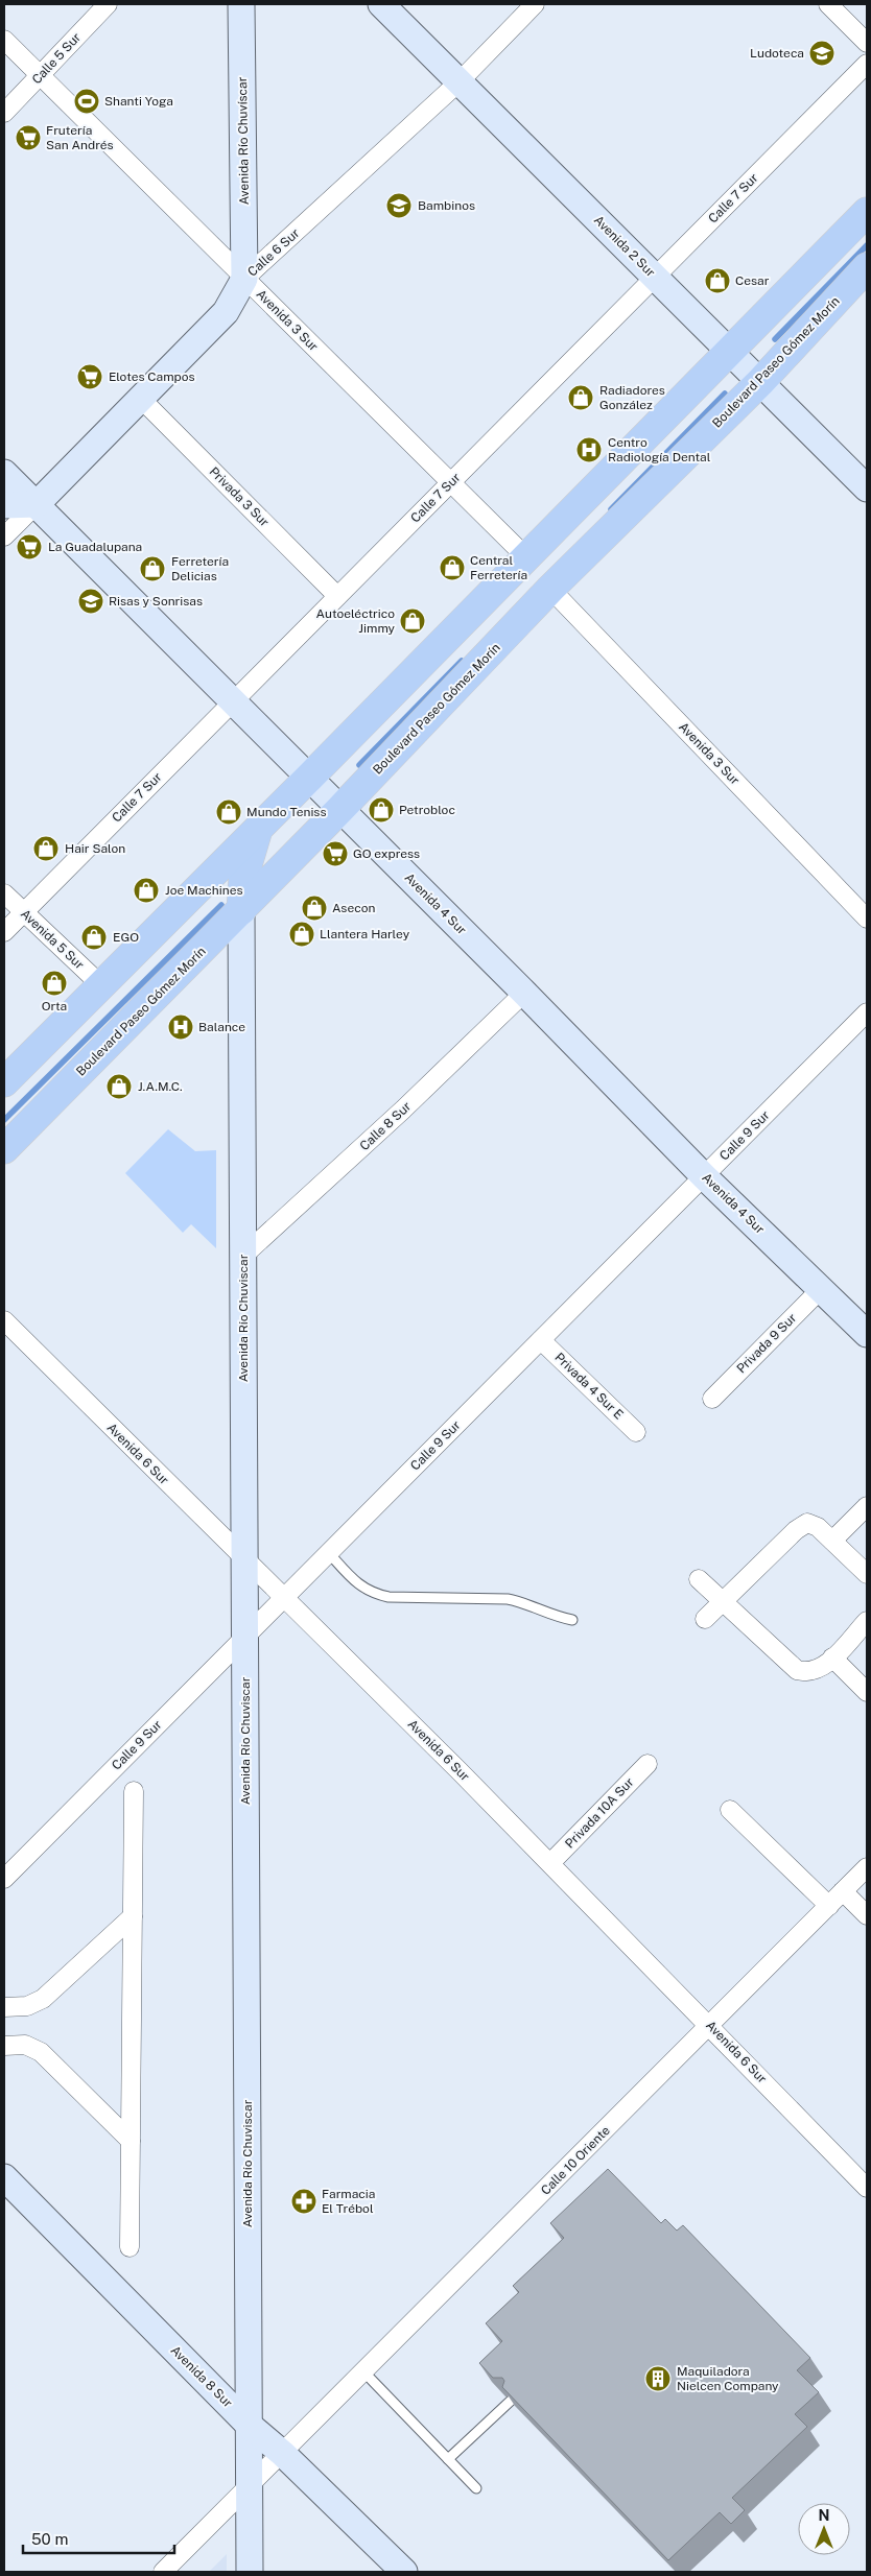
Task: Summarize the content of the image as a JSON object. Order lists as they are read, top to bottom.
{
  "streets": {
    "main road": ["Boulevard Paseo Gómez Morín"],
    "street": [
      "Calle 5 Sur",
      "Avenida Río Chuvíscar",
      "Calle 7 Sur",
      "Avenida 2 Sur",
      "Calle 6 Sur",
      "Avenida 3 Sur",
      "Privada 3 Sur",
      "Avenida 4 Sur",
      "Avenida 5 Sur",
      "Calle 8 Sur",
      "Calle 9 Sur",
      "Avenida Río Chuviscar",
      "Privada 9 Sur",
      "Privada 4 Sur E",
      "Avenida 6 Sur",
      "Privada 10A Sur",
      "Calle 10 Oriente",
      "Avenida 8 Sur"
    ]
  },
  "crossings": [
    ["Calle 5 Sur", "Avenida 3 Sur"],
    ["Avenida Río Chuvíscar", "Calle 6 Sur"],
    ["Avenida Río Chuvíscar", "Avenida 3 Sur"],
    ["Calle 7 Sur", "Avenida 2 Sur"],
    ["Calle 7 Sur", "Avenida 3 Sur"],
    ["Calle 7 Sur", "Privada 3 Sur"],
    ["Calle 7 Sur", "Avenida 4 Sur"],
    ["Calle 7 Sur", "Avenida 5 Sur"],
    ["Avenida 2 Sur", "Calle 6 Sur"],
    ["Avenida 2 Sur", "Boulevard Paseo Gómez Morín"],
    ["Calle 6 Sur", "Avenida 3 Sur"],
    ["Calle 6 Sur", "Privada 3 Sur"],
    ["Calle 6 Sur", "Avenida 4 Sur"],
    ["Avenida 3 Sur", "Boulevard Paseo Gómez Morín"],
    ["Boulevard Paseo Gómez Morín", "Avenida 4 Sur"],
    ["Boulevard Paseo Gómez Morín", "Avenida Río Chuviscar"],
    ["Avenida 4 Sur", "Calle 8 Sur"],
    ["Avenida 4 Sur", "Calle 9 Sur"],
    ["Avenida 4 Sur", "Privada 9 Sur"],
    ["Calle 8 Sur", "Avenida Río Chuviscar"],
    ["Calle 9 Sur", "Avenida Río Chuviscar"],
    ["Calle 9 Sur", "Privada 4 Sur E"],
    ["Calle 9 Sur", "Avenida 6 Sur"],
    ["Avenida Río Chuviscar", "Avenida 6 Sur"],
    ["Avenida Río Chuviscar", "Calle 10 Oriente"],
    ["Avenida Río Chuviscar", "Avenida 8 Sur"],
    ["Avenida 6 Sur", "Privada 10A Sur"],
    ["Avenida 6 Sur", "Calle 10 Oriente"],
    ["Calle 10 Oriente", "Avenida 8 Sur"]
  ],
  "places": {
    "school or university": ["Ludoteca", "Bambinos", "Risas y Sonrisas"],
    "sports": ["Shanti Yoga"],
    "supermarket": [
      "Frutería San Andrés",
      "Elotes Campos",
      "La Guadalupana",
      "GO express"
    ],
    "shop": [
      "Cesar",
      "Radiadores González",
      "Central Ferretería",
      "Ferretería Delicias",
      "Autoeléctrico Jimmy",
      "Petrobloc",
      "Mundo Teniss",
      "Hair Salon",
      "Joe Machines",
      "Asecon",
      "Llantera Harley",
      "EGO",
      "Orta",
      "J.A.M.C."
    ],
    "hospital": ["Centro Radiología Dental", "Balance"],
    "pharmacy": ["Farmacia El Trébol"],
    "building": ["Maquiladora Nielcen Company"]
  },
  "scale_bar": "50 m",
  "north": "top"
}
